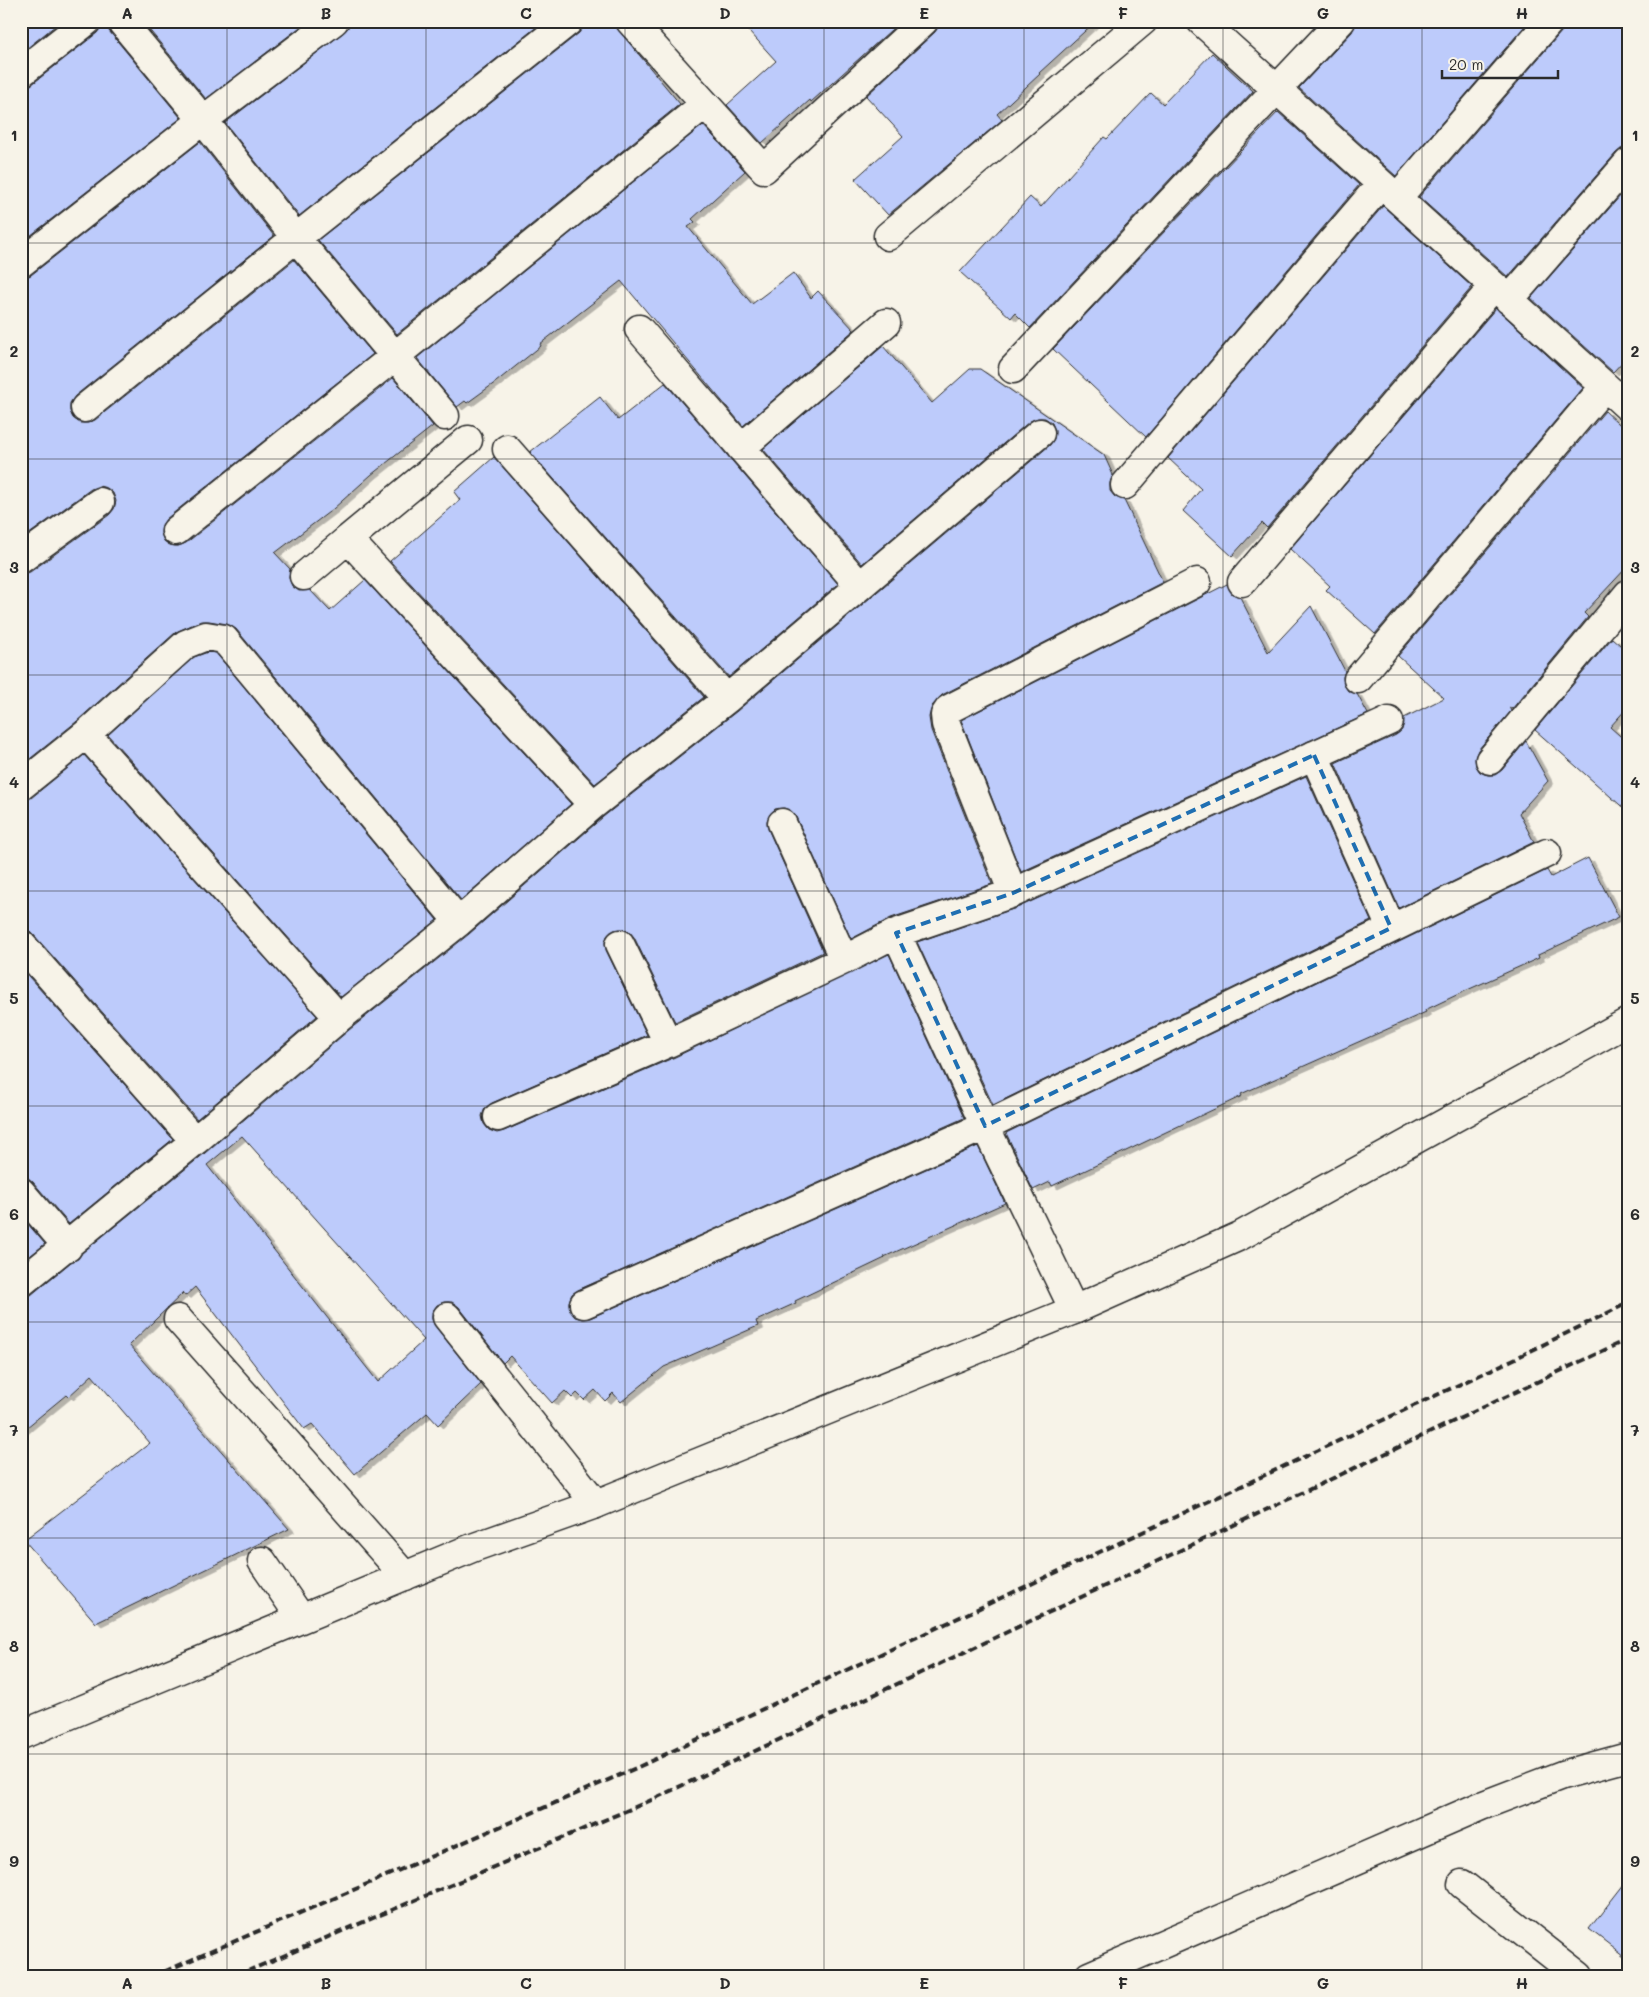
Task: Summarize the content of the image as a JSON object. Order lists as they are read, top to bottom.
{
  "scale_bar": "20 m",
  "grid": {
    "columns": [
      "A",
      "B",
      "C",
      "D",
      "E",
      "F",
      "G",
      "H"
    ],
    "rows": [
      "1",
      "2",
      "3",
      "4",
      "5",
      "6",
      "7",
      "8",
      "9"
    ]
  }
}
